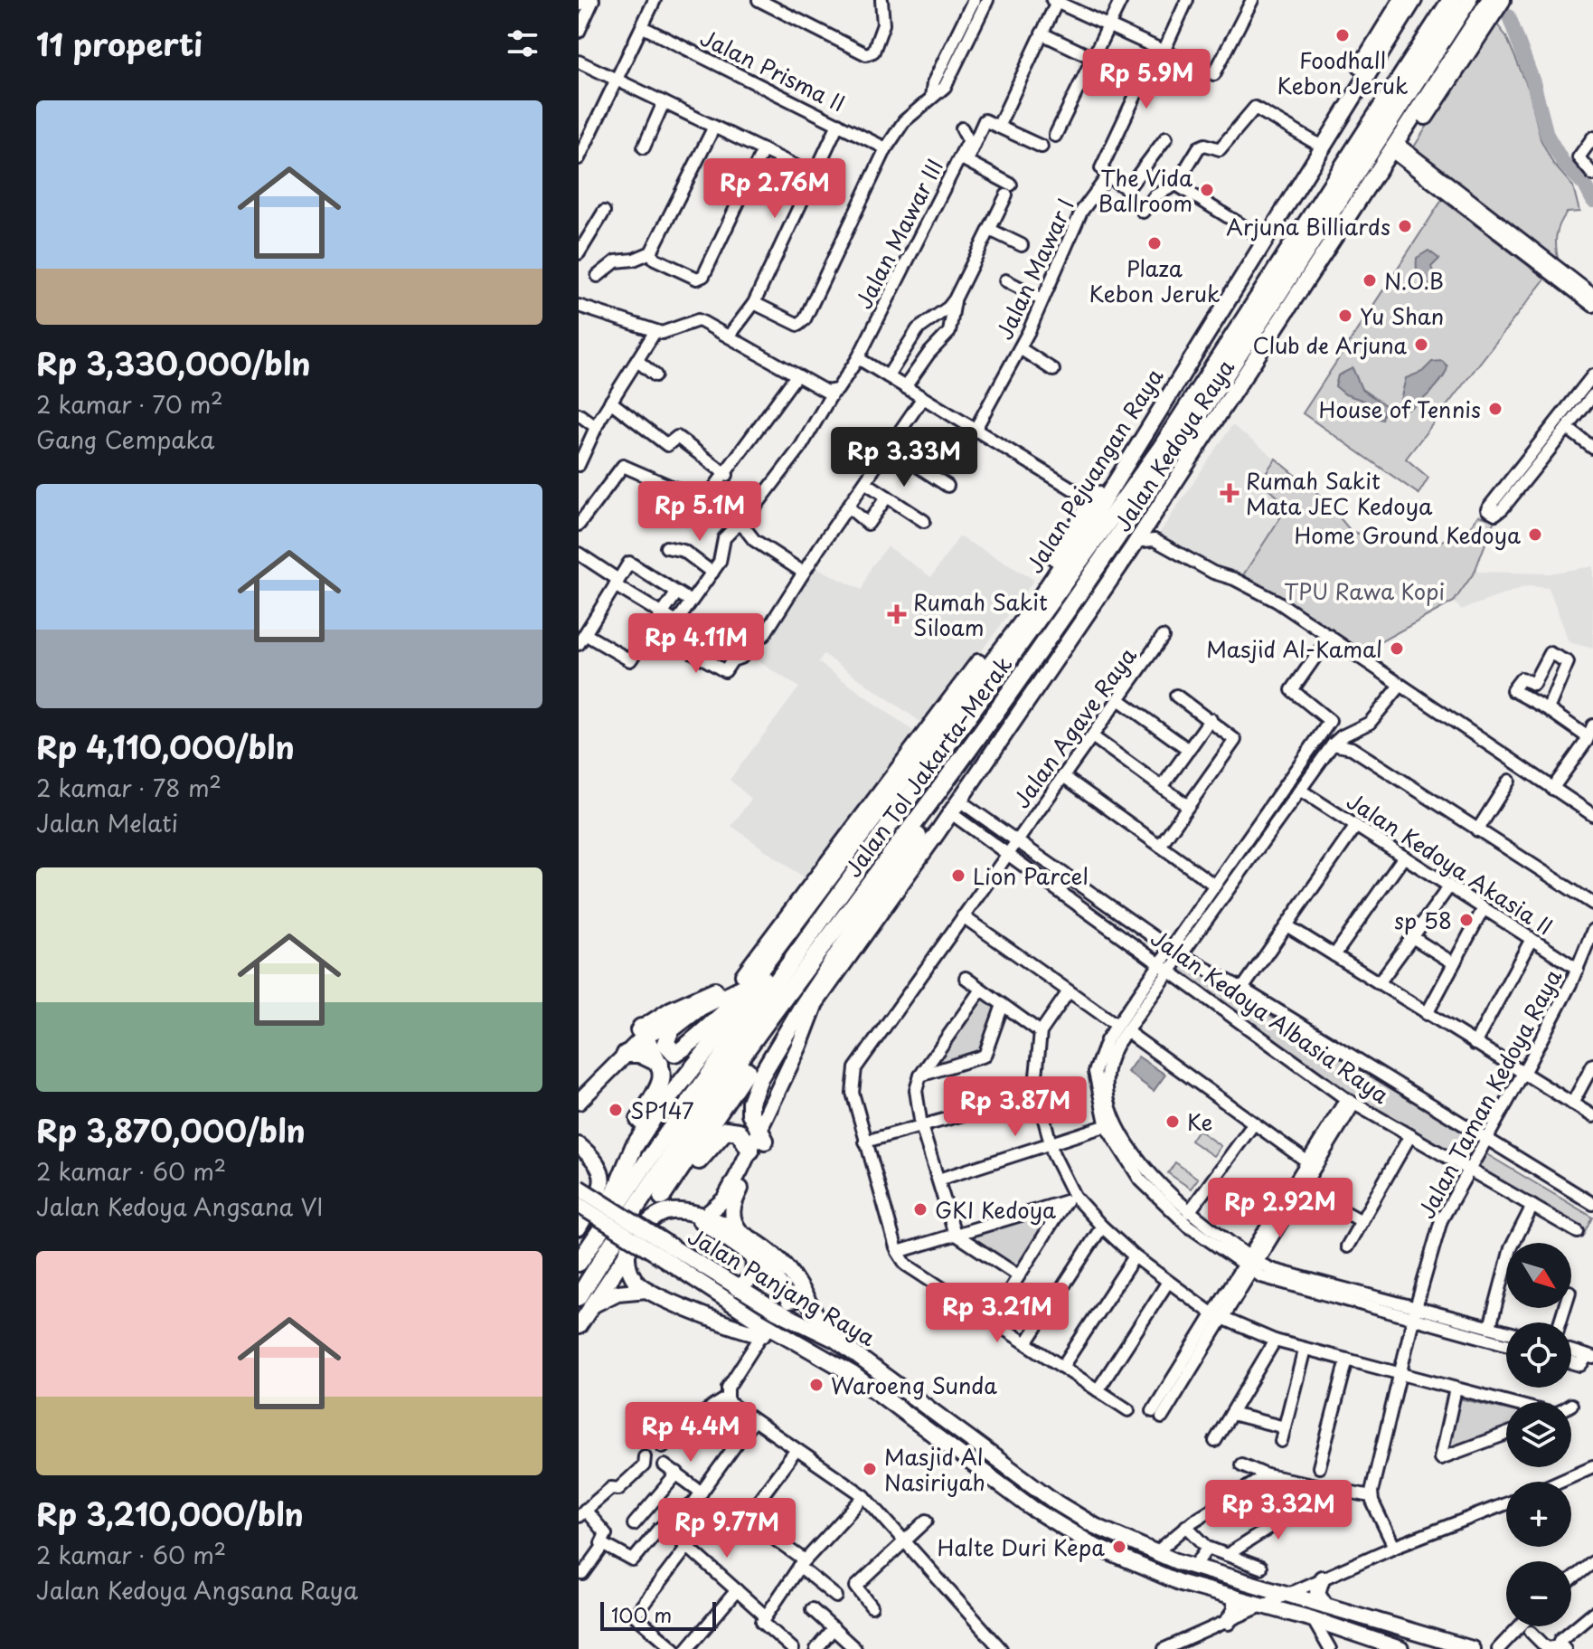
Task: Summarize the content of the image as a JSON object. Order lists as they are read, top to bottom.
{
  "streets": {
    "highway": ["Jalan Tol Jakarta–Merak"],
    "main road": ["Jalan Kedoya Raya", "Jalan Pejuangan Raya", "Jalan Panjang Raya"],
    "street": [
      "Jalan Prisma II",
      "Jalan Mawar III",
      "Jalan Mawar I",
      "Jalan Agave Raya",
      "Jalan Kedoya Akasia II",
      "Jalan Kedoya Albasia Raya",
      "Jalan Taman Kedoya Raya"
    ]
  },
  "crossings": [
    ["Jalan Kedoya Raya", "Jalan Kedoya Albasia Raya"],
    ["Jalan Agave Raya", "Jalan Kedoya Albasia Raya"],
    ["Jalan Kedoya Akasia II", "Jalan Taman Kedoya Raya"],
    ["Jalan Kedoya Albasia Raya", "Jalan Taman Kedoya Raya"]
  ],
  "parks": ["TPU Rawa Kopi"],
  "places": {
    "other": [
      "Foodhall Kebon Jeruk",
      "The Vida Ballroom",
      "Arjuna Billiards",
      "Plaza Kebon Jeruk",
      "N.O.B",
      "Yu Shan",
      "Club de Arjuna",
      "House of Tennis",
      "Home Ground Kedoya",
      "Masjid Al-Kamal",
      "Lion Parcel",
      "sp 58",
      "SP147",
      "Ke",
      "GKI Kedoya",
      "Waroeng Sunda",
      "Masjid Al Nasiriyah",
      "Halte Duri Kepa"
    ],
    "health": ["Rumah Sakit Mata JEC Kedoya", "Rumah Sakit Siloam"]
  },
  "scale_bar": "100 m",
  "north": "bottom right",
  "page": {
    "heading": "11 properti",
    "price": [
      "Rp 5.9M",
      "Rp 2.76M",
      "Rp 3.33M",
      "Rp 5.1M",
      "Rp 4.11M",
      "Rp 3.87M",
      "Rp 2.92M",
      "Rp 3.21M",
      "Rp 4.4M",
      "Rp 3.32M",
      "Rp 9.77M"
    ],
    "list": [
      {
        "name": "Rp 3,330,000/bln",
        "note": "2 kamar · 70 m² · Gang Cempaka"
      },
      {
        "name": "Rp 4,110,000/bln",
        "note": "2 kamar · 78 m² · Jalan Melati"
      },
      {
        "name": "Rp 3,870,000/bln",
        "note": "2 kamar · 60 m² · Jalan Kedoya Angsana VI"
      },
      {
        "name": "Rp 3,210,000/bln",
        "note": "2 kamar · 60 m² · Jalan Kedoya Angsana Raya"
      }
    ],
    "map_buttons": ["+", "−"],
    "scale": "100 m"
  }
}
